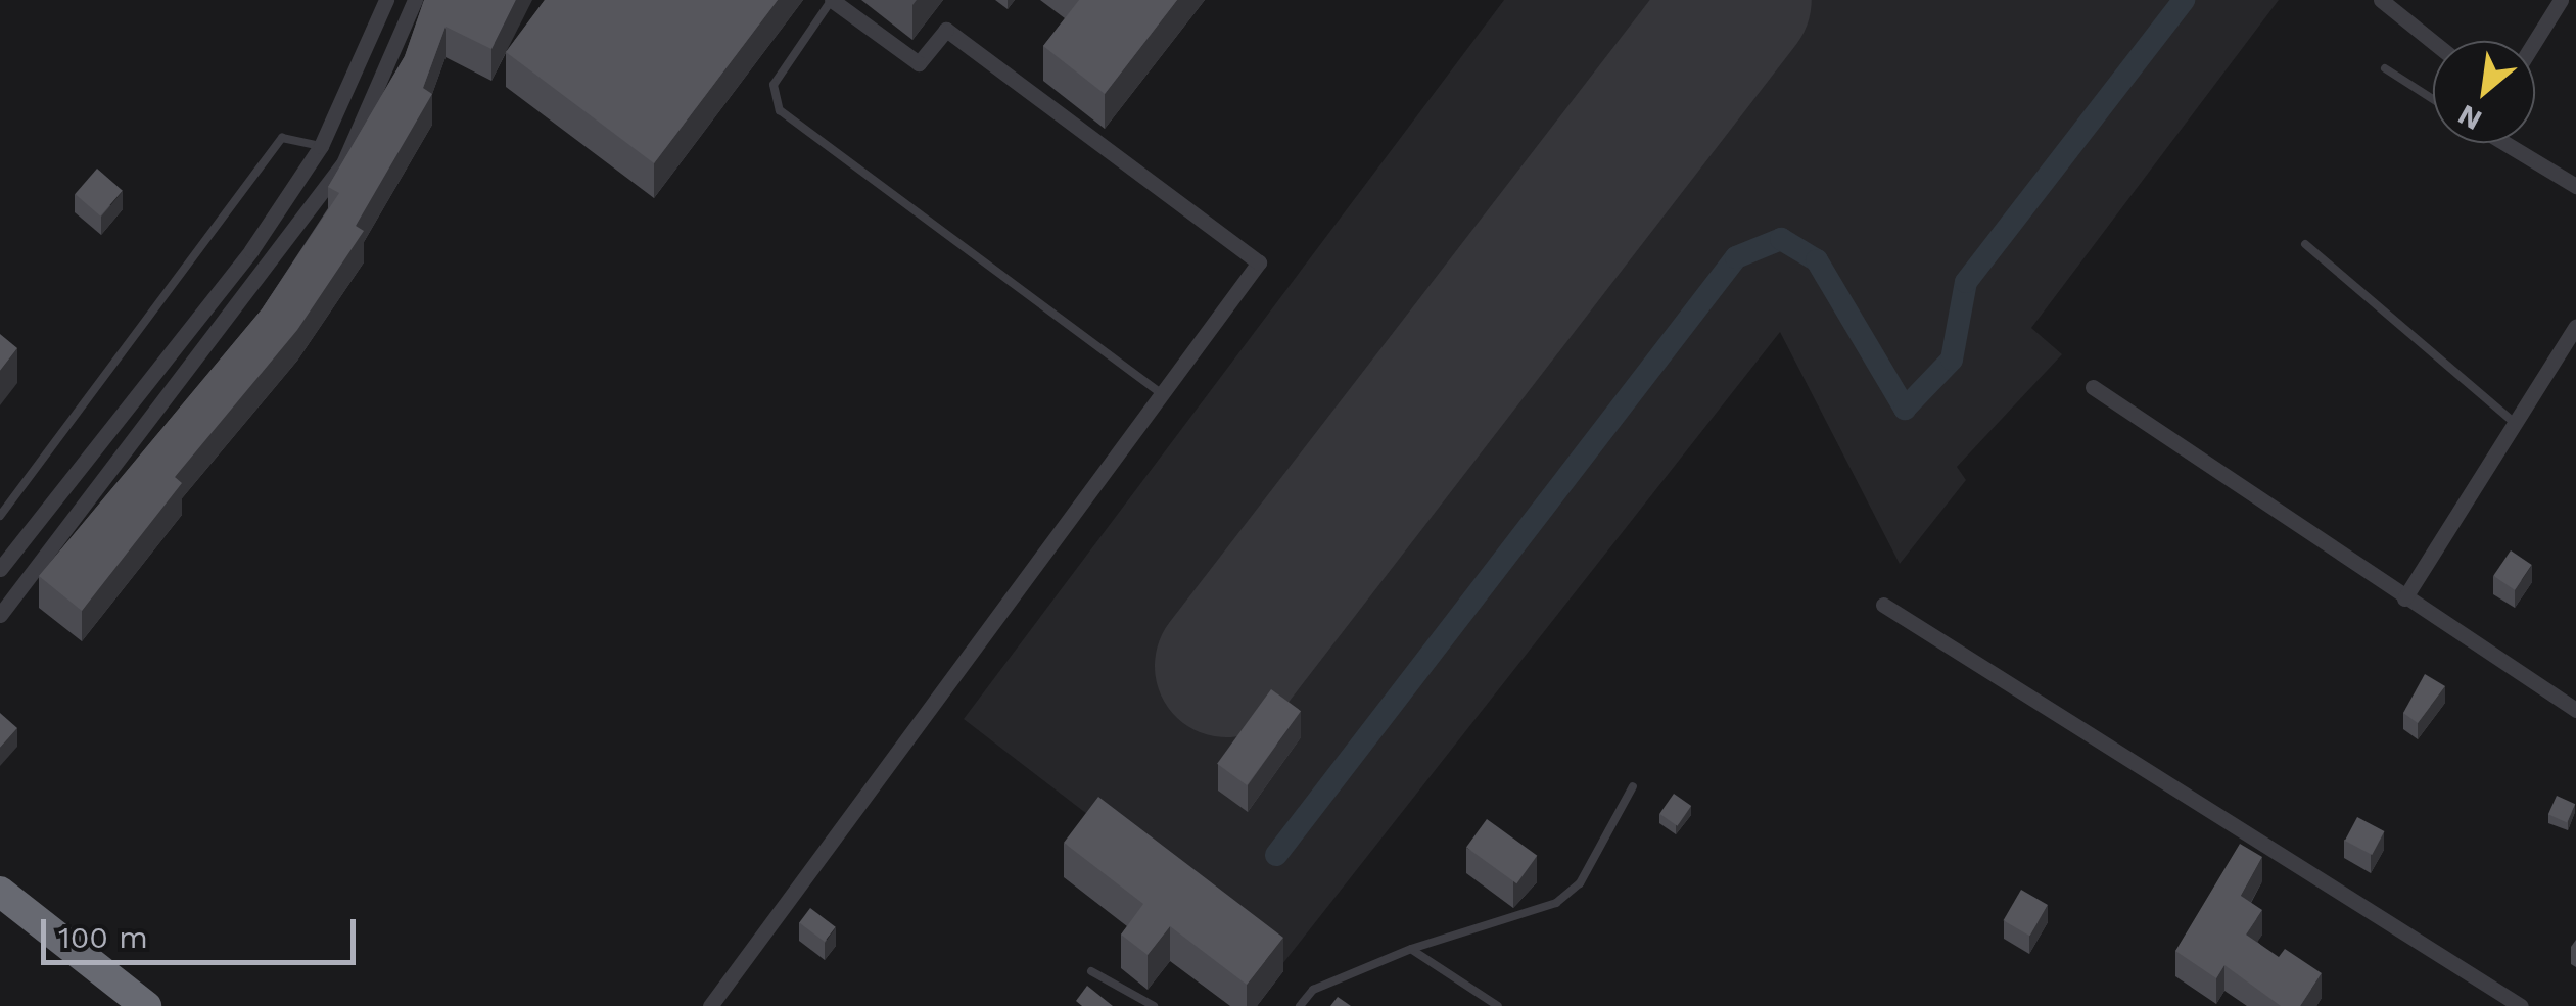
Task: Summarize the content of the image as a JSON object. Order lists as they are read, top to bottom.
{
  "scale_bar": "100 m",
  "north": "bottom left"
}
